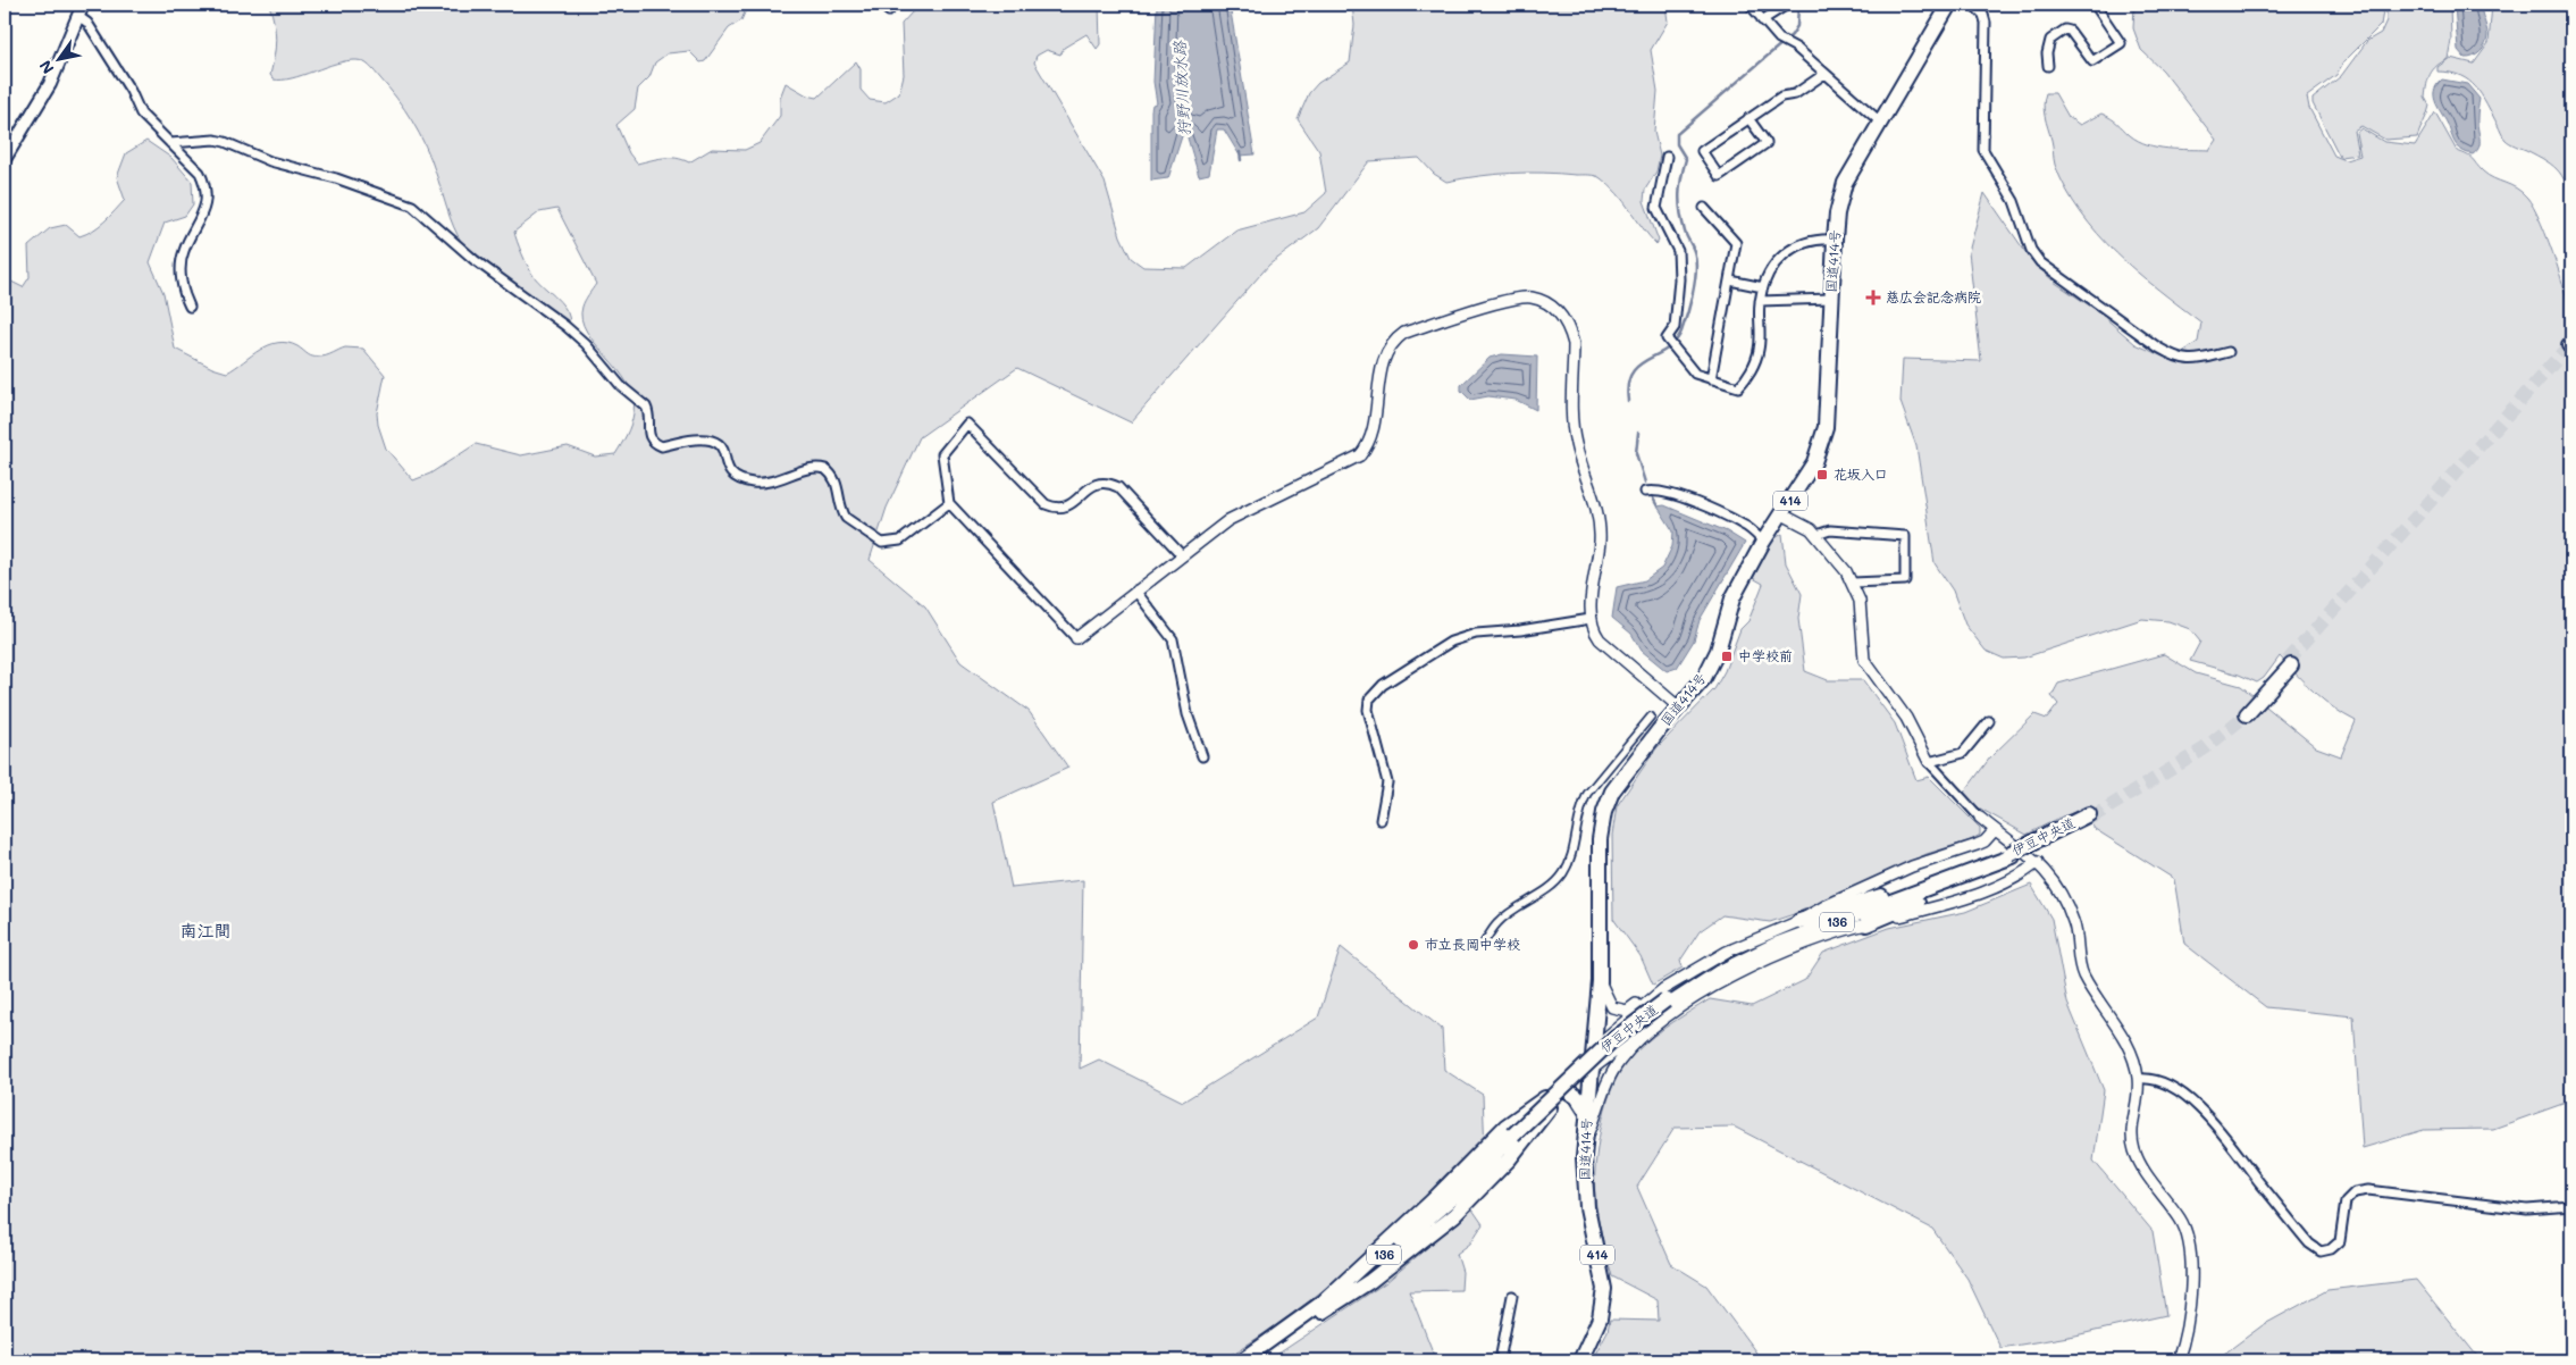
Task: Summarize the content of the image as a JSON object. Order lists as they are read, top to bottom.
{
  "streets": {
    "highway": [
      "国道414号",
      "414",
      "伊豆中央道",
      "136"
    ]
  },
  "districts": ["南江間"],
  "water": ["狩野川放水路"],
  "places": {
    "health": ["慈広会記念病院"],
    "transit": ["花坂入口", "中学校前"],
    "other": ["市立長岡中学校"]
  },
  "north": "bottom left"
}
